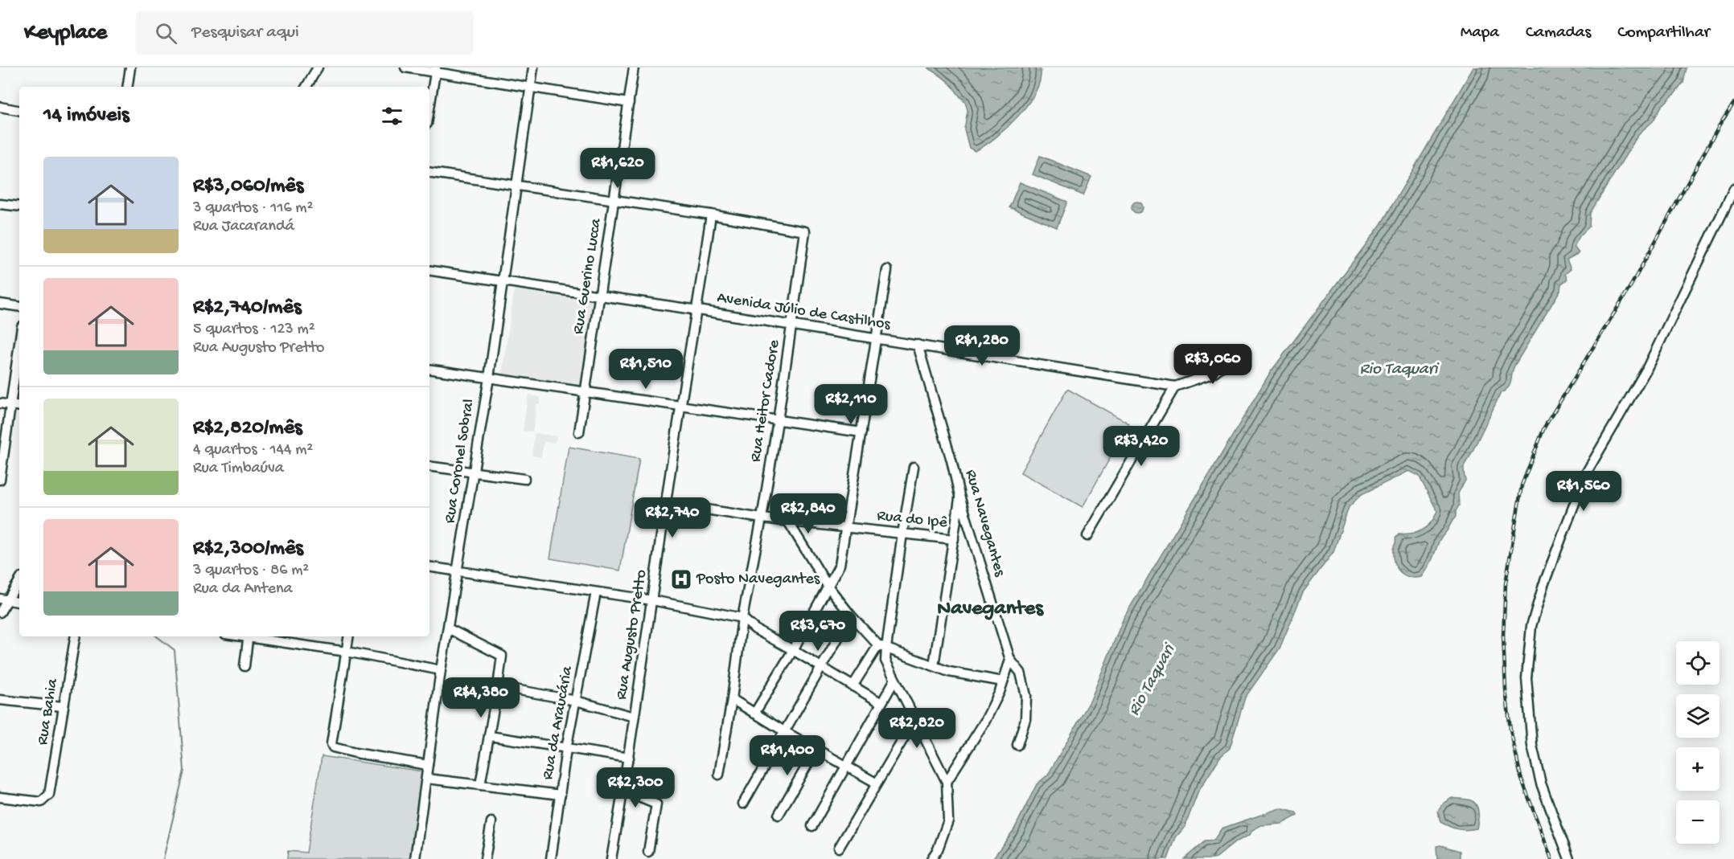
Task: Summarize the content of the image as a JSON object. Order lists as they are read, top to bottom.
{
  "streets": {
    "street": [
      "Rua Guerino Lucca",
      "Avenida Júlio de Castilhos",
      "Rua Heitor Cadore",
      "Rua Coronel Sobral",
      "Rua do Ipê",
      "Rua Navegantes",
      "Rua Augusto Pretto",
      "Rua Bahia",
      "Rua da Araucária"
    ]
  },
  "crossings": [
    ["Rua Guerino Lucca", "Avenida Júlio de Castilhos"],
    ["Avenida Júlio de Castilhos", "Rua Heitor Cadore"],
    ["Avenida Júlio de Castilhos", "Rua Coronel Sobral"],
    ["Avenida Júlio de Castilhos", "Rua Navegantes"],
    ["Avenida Júlio de Castilhos", "Rua Augusto Pretto"],
    ["Rua Heitor Cadore", "Rua do Ipê"],
    ["Rua Heitor Cadore", "Rua Augusto Pretto"],
    ["Rua do Ipê", "Rua Augusto Pretto"]
  ],
  "districts": ["Navegantes"],
  "water": ["Rio Taquari"],
  "places": {
    "hospital": ["Posto Navegantes"]
  },
  "page": {
    "header": "Keyplace",
    "search": "Pesquisar aqui",
    "nav": ["Mapa", "Camadas", "Compartilhar"],
    "heading": "14 imóveis",
    "list": [
      {
        "name": "R$3,060/mês",
        "note": "3 quartos · 116 m² · Rua Jacarandá"
      },
      {
        "name": "R$2,740/mês",
        "note": "5 quartos · 123 m² · Rua Augusto Pretto"
      },
      {
        "name": "R$2,820/mês",
        "note": "4 quartos · 144 m² · Rua Timbaúva"
      },
      {
        "name": "R$2,300/mês",
        "note": "3 quartos · 86 m² · Rua da Antena"
      }
    ],
    "price": [
      "R$1,620",
      "R$1,280",
      "R$3,060",
      "R$1,510",
      "R$2,110",
      "R$3,420",
      "R$1,560",
      "R$2,840",
      "R$2,740",
      "R$3,670",
      "R$4,380",
      "R$2,820",
      "R$1,400",
      "R$2,300"
    ],
    "map_buttons": ["+", "−"]
  }
}
